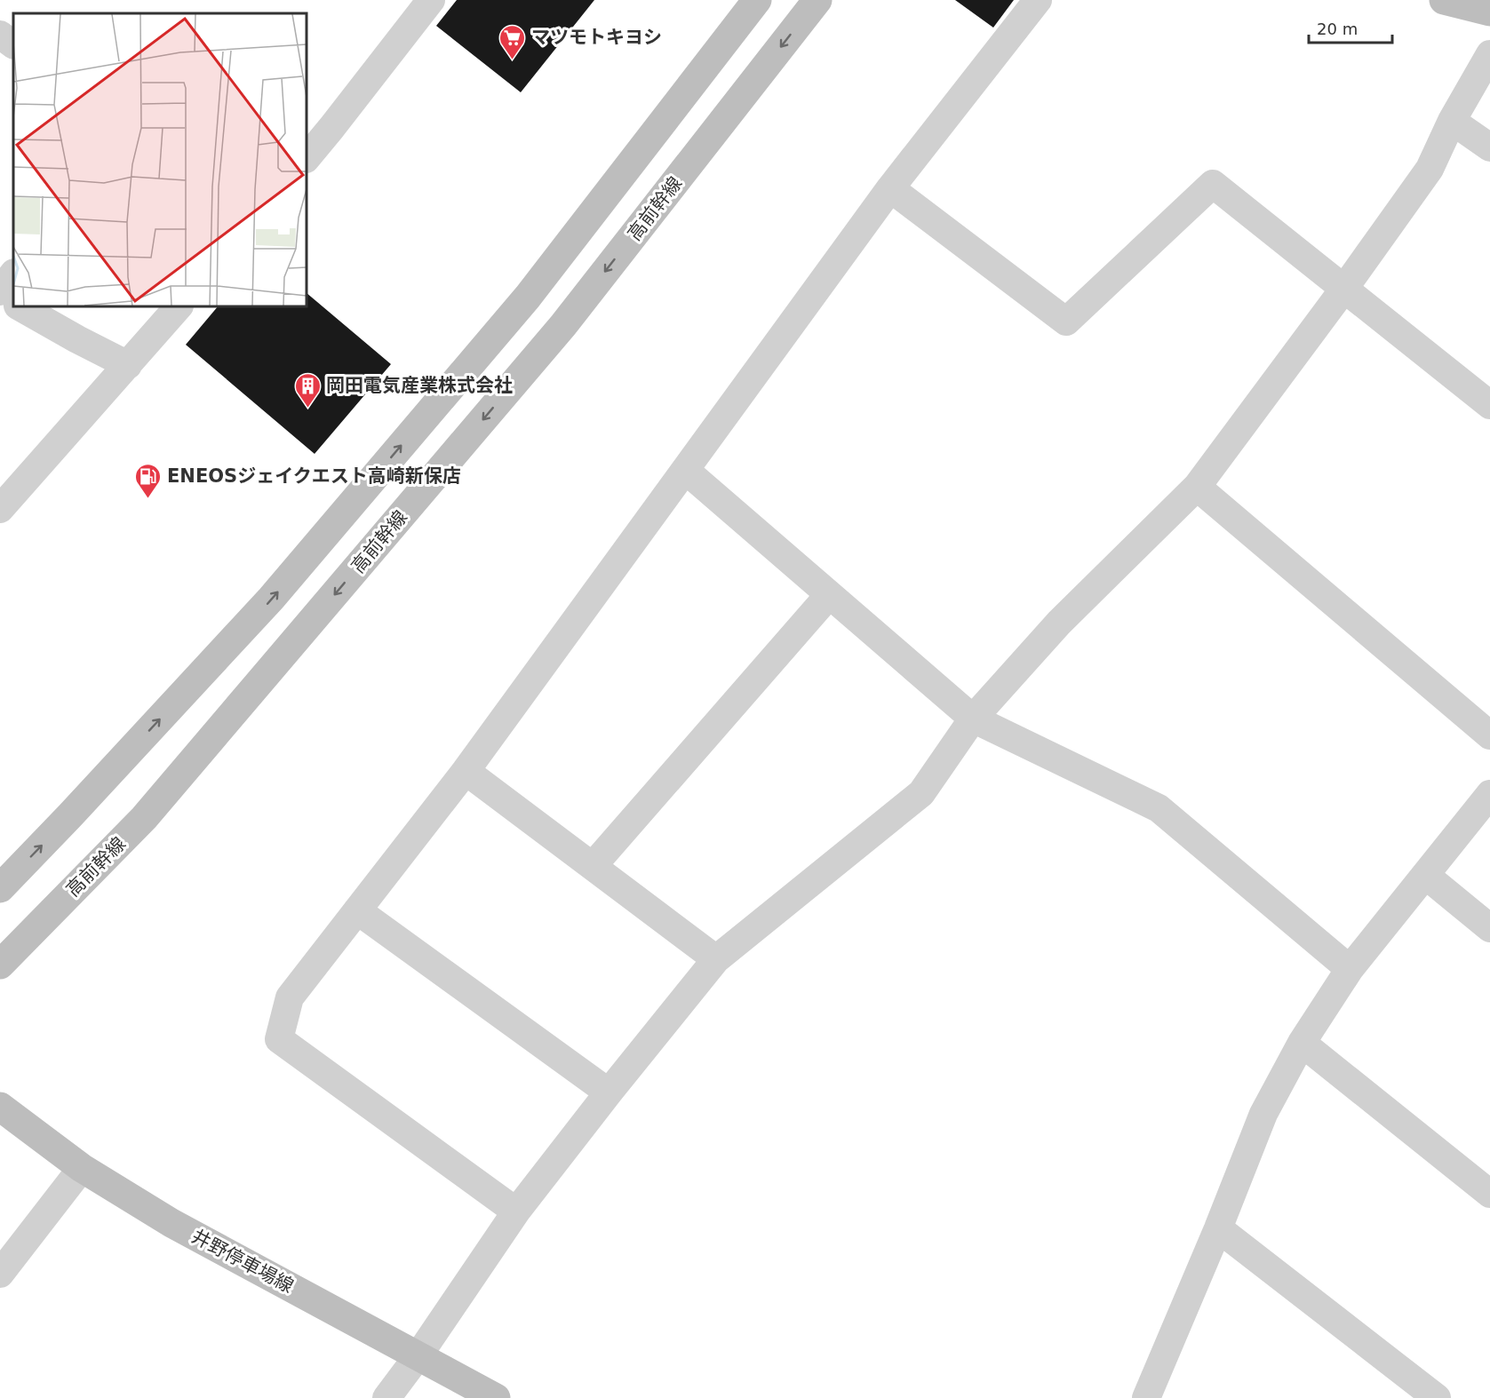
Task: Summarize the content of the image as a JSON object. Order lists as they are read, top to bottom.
{
  "streets": {
    "street": ["高前幹線", "井野停車場線"]
  },
  "places": {
    "supermarket": ["マツモトキヨシ"],
    "building": ["岡田電気産業株式会社"],
    "fuel station": ["ENEOSジェイクエスト高崎新保店"]
  },
  "scale_bar": "20 m"
}
